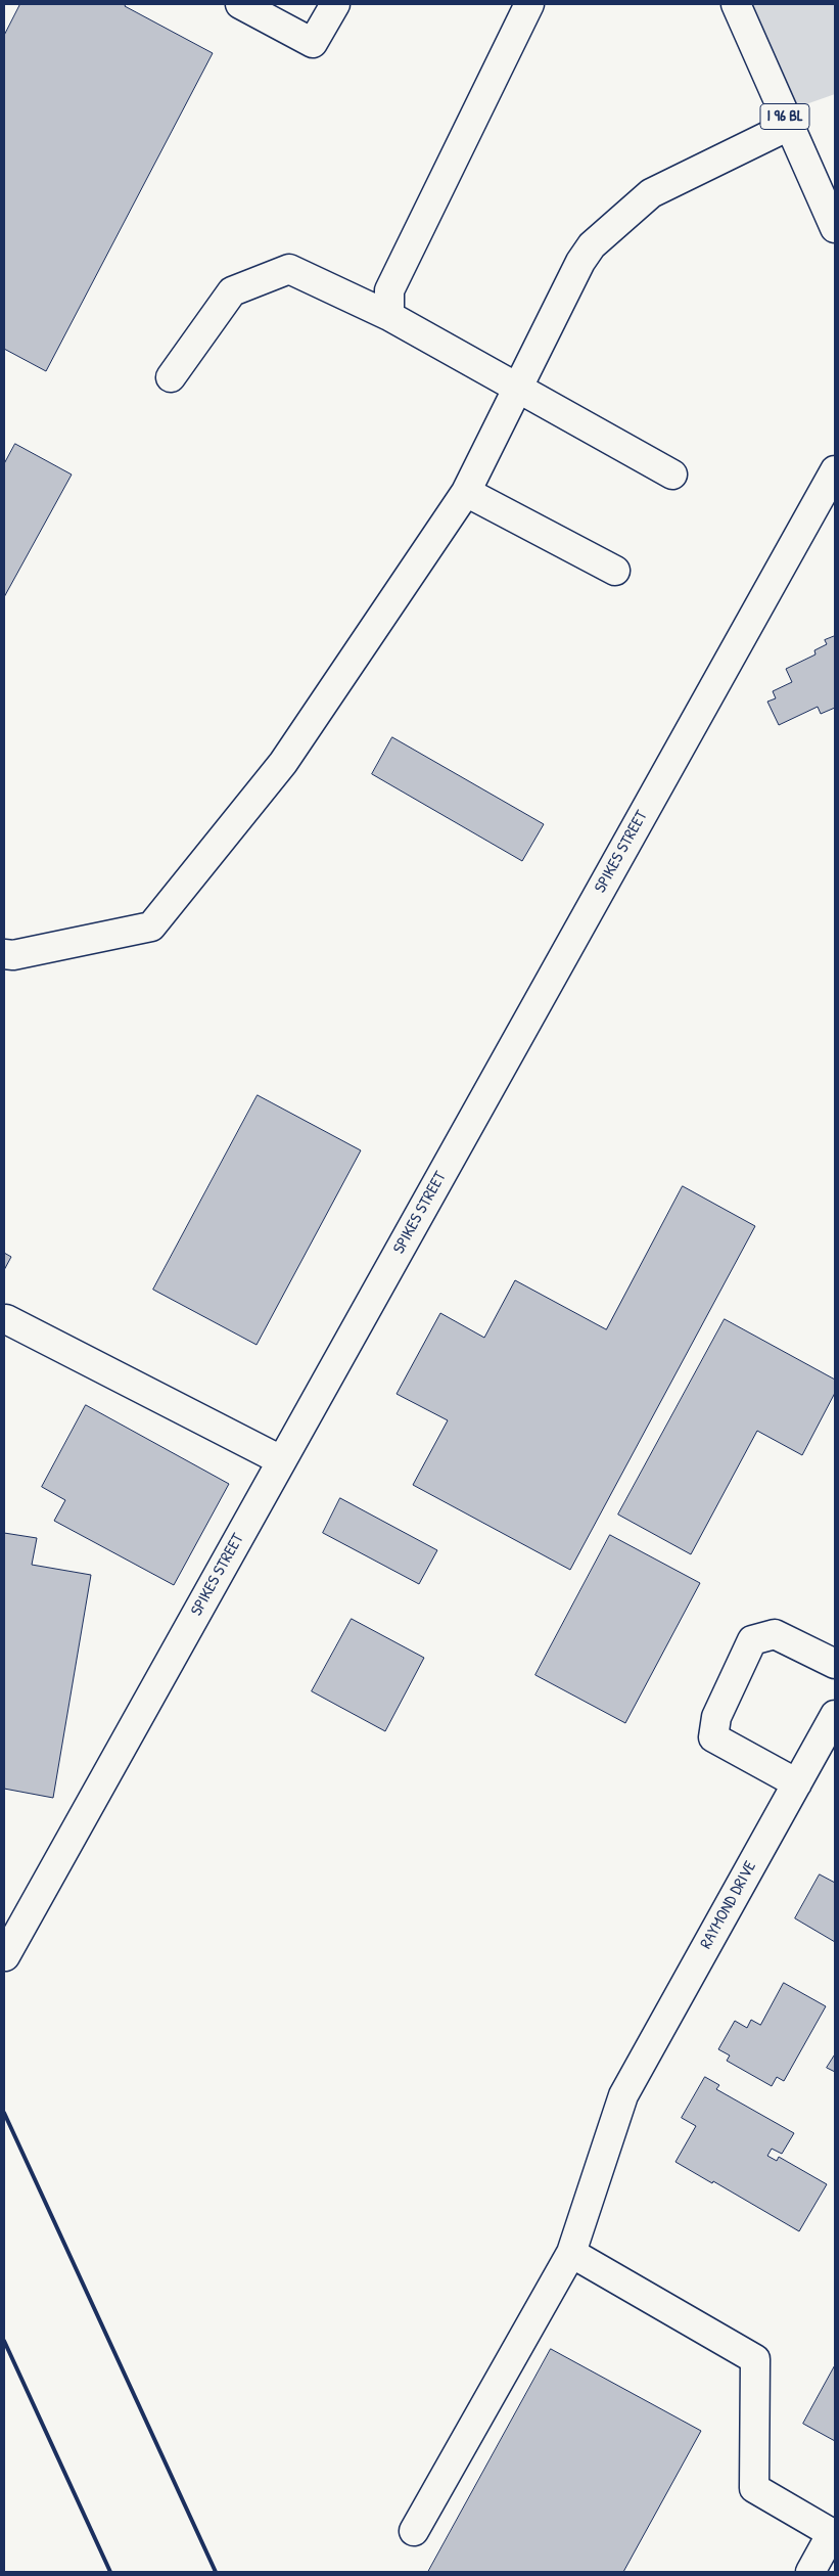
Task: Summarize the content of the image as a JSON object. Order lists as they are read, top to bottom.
{
  "streets": {
    "street": ["I 96 BL", "SPIKES STREET", "RAYMOND DRIVE"]
  }
}
